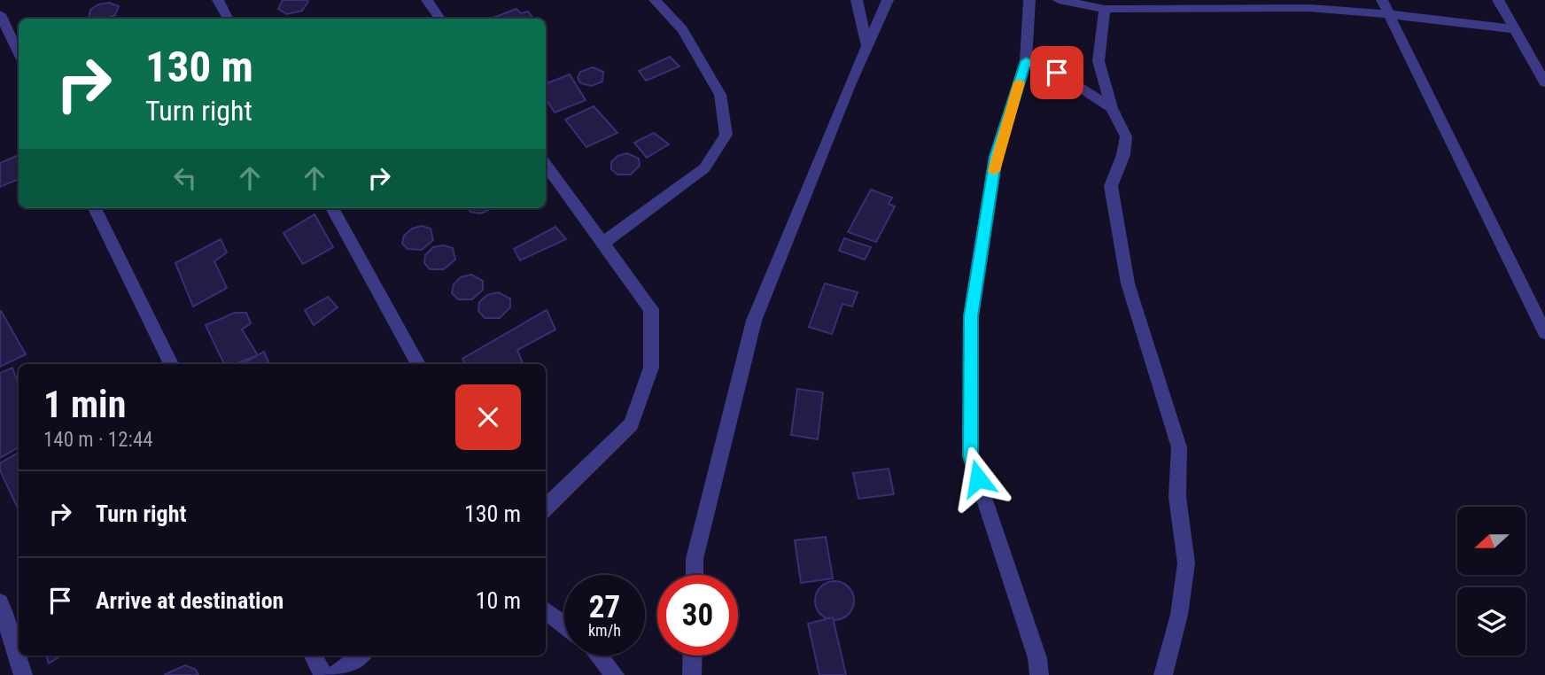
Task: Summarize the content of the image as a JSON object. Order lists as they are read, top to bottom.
{
  "north": "left",
  "page": {
    "turn": ["130 m", "Turn right"],
    "heading": ["1 min", "140 m · 12:44"],
    "list": [
      {
        "name": "Turn right",
        "value": "130 m"
      },
      {
        "name": "Arrive at destination",
        "value": "10 m"
      }
    ],
    "speed": "27 km/h",
    "limit": "30"
  }
}
